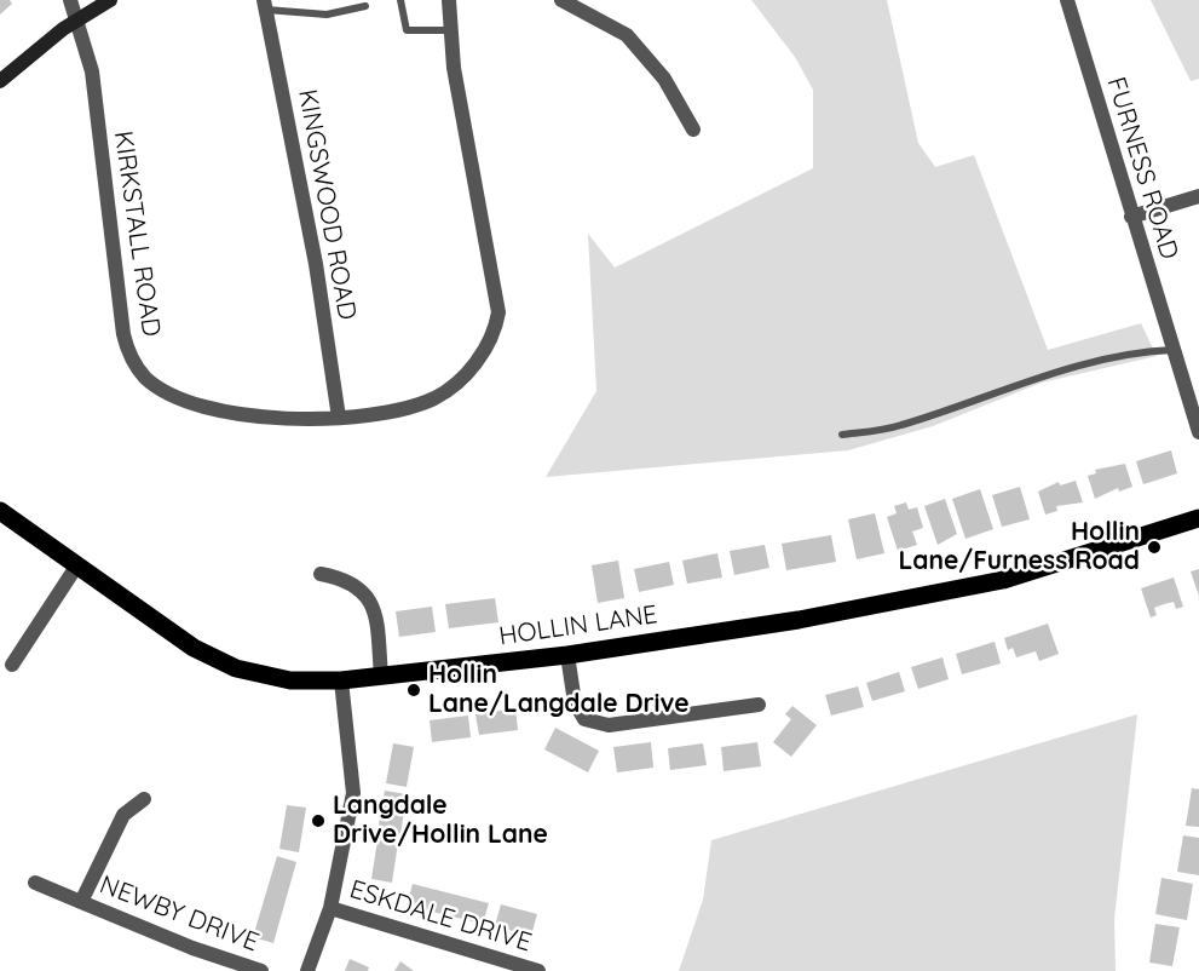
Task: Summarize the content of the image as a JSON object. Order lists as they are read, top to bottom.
{
  "streets": {
    "main road": ["HOLLIN LANE"],
    "street": [
      "FURNESS ROAD",
      "KINGSWOOD ROAD",
      "KIRKSTALL ROAD",
      "NEWBY DRIVE",
      "ESKDALE DRIVE"
    ]
  },
  "crossings": [
    ["KINGSWOOD ROAD", "KIRKSTALL ROAD"]
  ],
  "places": ["Hollin Lane/Furness Road", "Hollin Lane/Langdale Drive", "Langdale Drive/Hollin Lane"]
}
